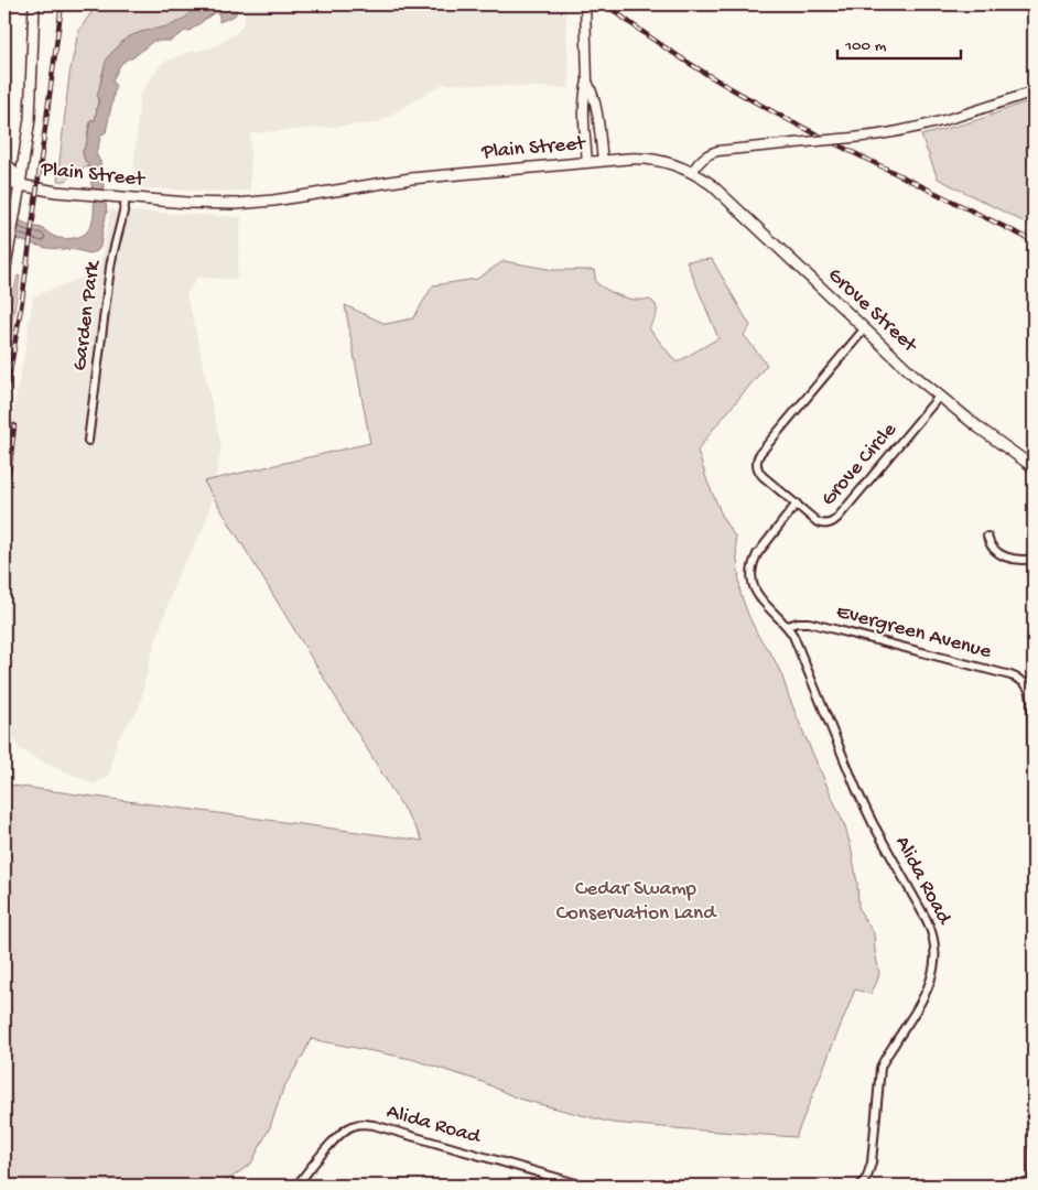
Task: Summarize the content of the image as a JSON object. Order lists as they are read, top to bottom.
{
  "streets": {
    "main road": ["Plain Street", "Grove Street"],
    "street": [
      "Garden Park",
      "Grove Circle",
      "Evergreen Avenue",
      "Alida Road"
    ]
  },
  "crossings": [
    ["Plain Street", "Grove Street"],
    ["Plain Street", "Garden Park"],
    ["Grove Street", "Grove Circle"],
    ["Evergreen Avenue", "Alida Road"]
  ],
  "parks": ["Cedar Swamp Conservation Land"],
  "scale_bar": "100 m"
}
